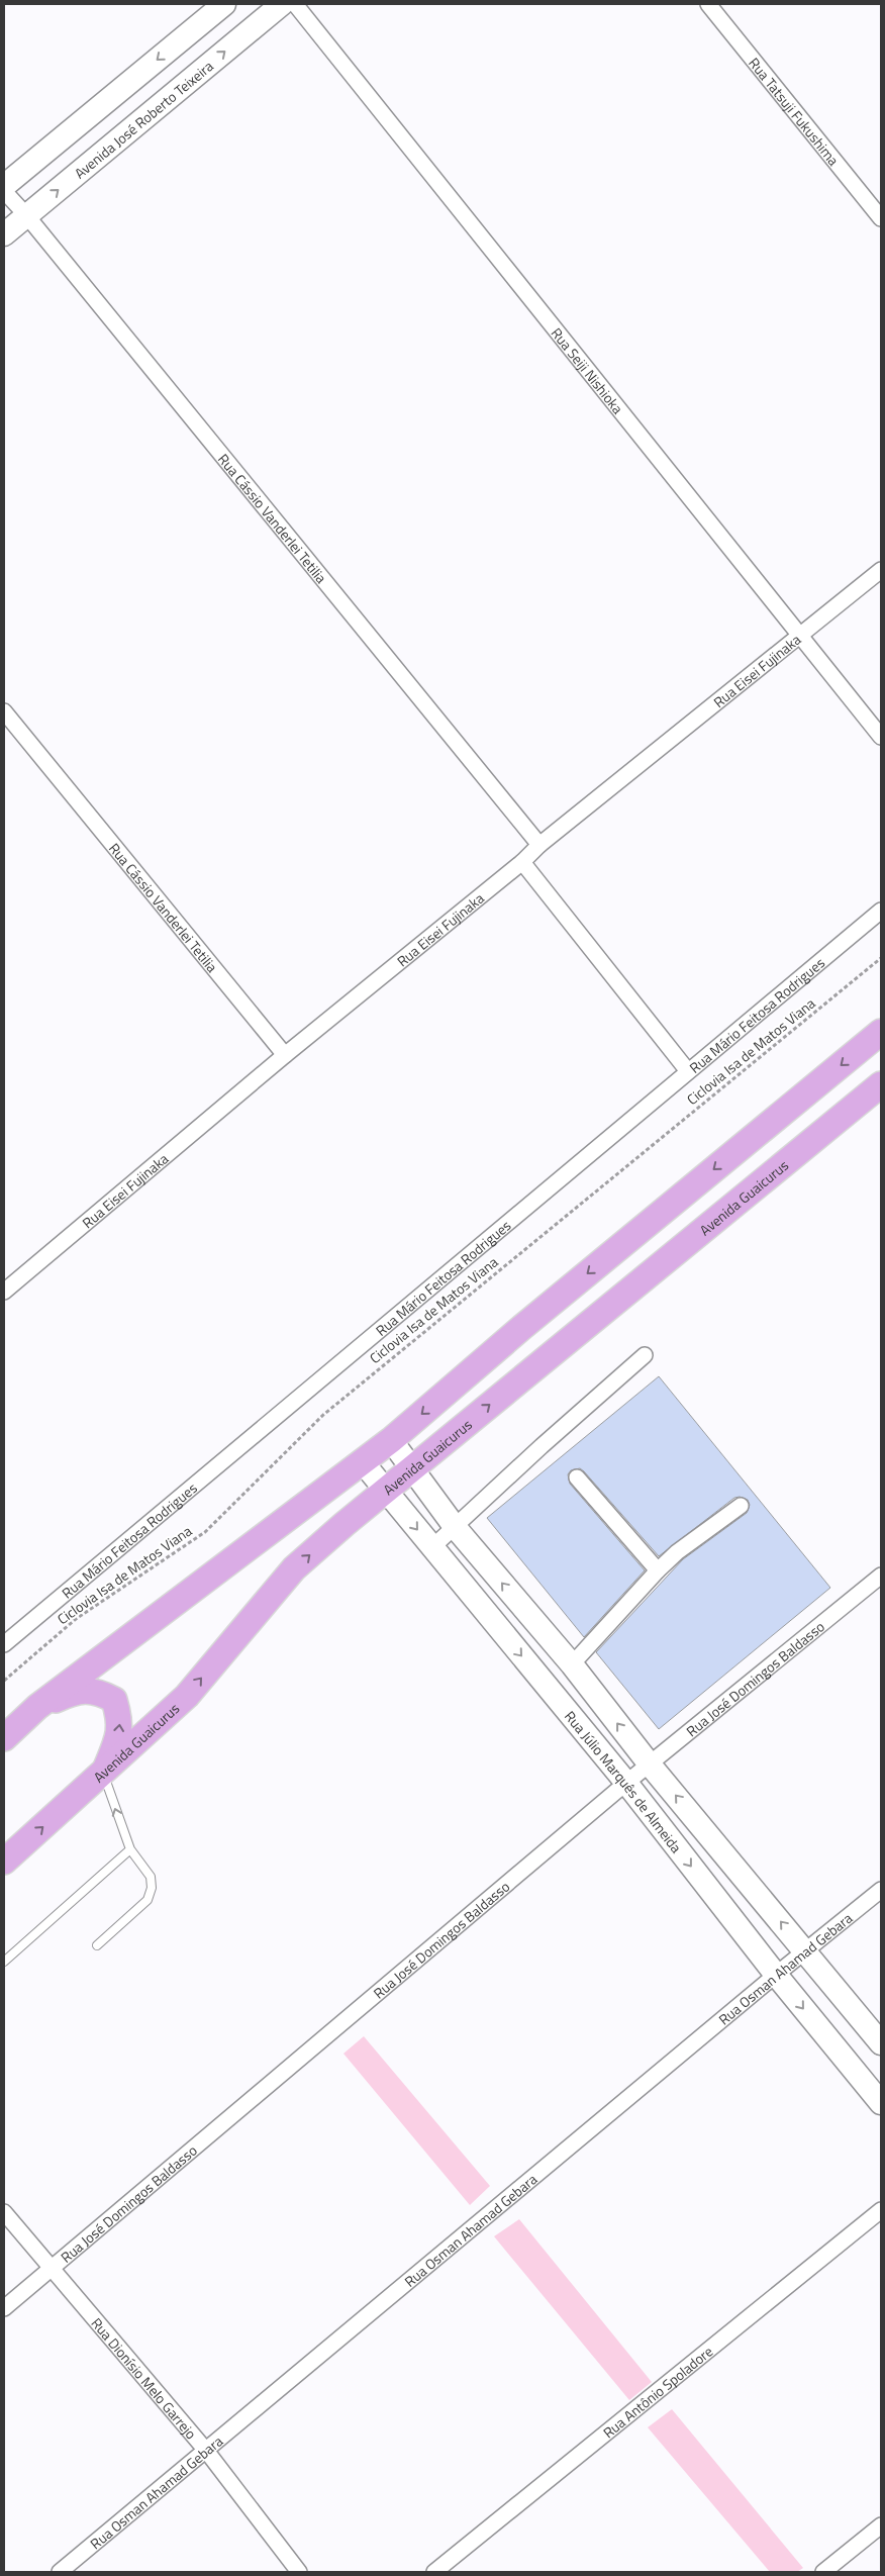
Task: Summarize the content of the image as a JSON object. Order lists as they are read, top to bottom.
{
  "streets": {
    "main road": ["Avenida Guaicurus"],
    "street": [
      "Rua Tatsuji Fukushima",
      "Avenida José Roberto Teixeira",
      "Rua Seiji Nishioka",
      "Rua Cássio Vanderlei Tetilia",
      "Rua Eisei Fujinaka",
      "Rua Mário Feitosa Rodrigues",
      "Rua José Domingos Baldasso",
      "Rua Júlio Marquês de Almeida",
      "Rua Osman Ahamad Gebara",
      "Rua Dionísio Melo Garrejo",
      "Rua Antônio Spoladore"
    ],
    "path": ["Ciclovia Isa de Matos Viana"]
  },
  "crossings": [
    ["Avenida José Roberto Teixeira", "Rua Cássio Vanderlei Tetilia"],
    ["Rua Seiji Nishioka", "Rua Eisei Fujinaka"],
    ["Rua Cássio Vanderlei Tetilia", "Rua Eisei Fujinaka"],
    ["Avenida Guaicurus", "Rua Júlio Marquês de Almeida"],
    ["Rua José Domingos Baldasso", "Rua Júlio Marquês de Almeida"],
    ["Rua José Domingos Baldasso", "Rua Dionísio Melo Garrejo"],
    ["Rua Júlio Marquês de Almeida", "Rua Osman Ahamad Gebara"],
    ["Rua Osman Ahamad Gebara", "Rua Dionísio Melo Garrejo"]
  ]
}
